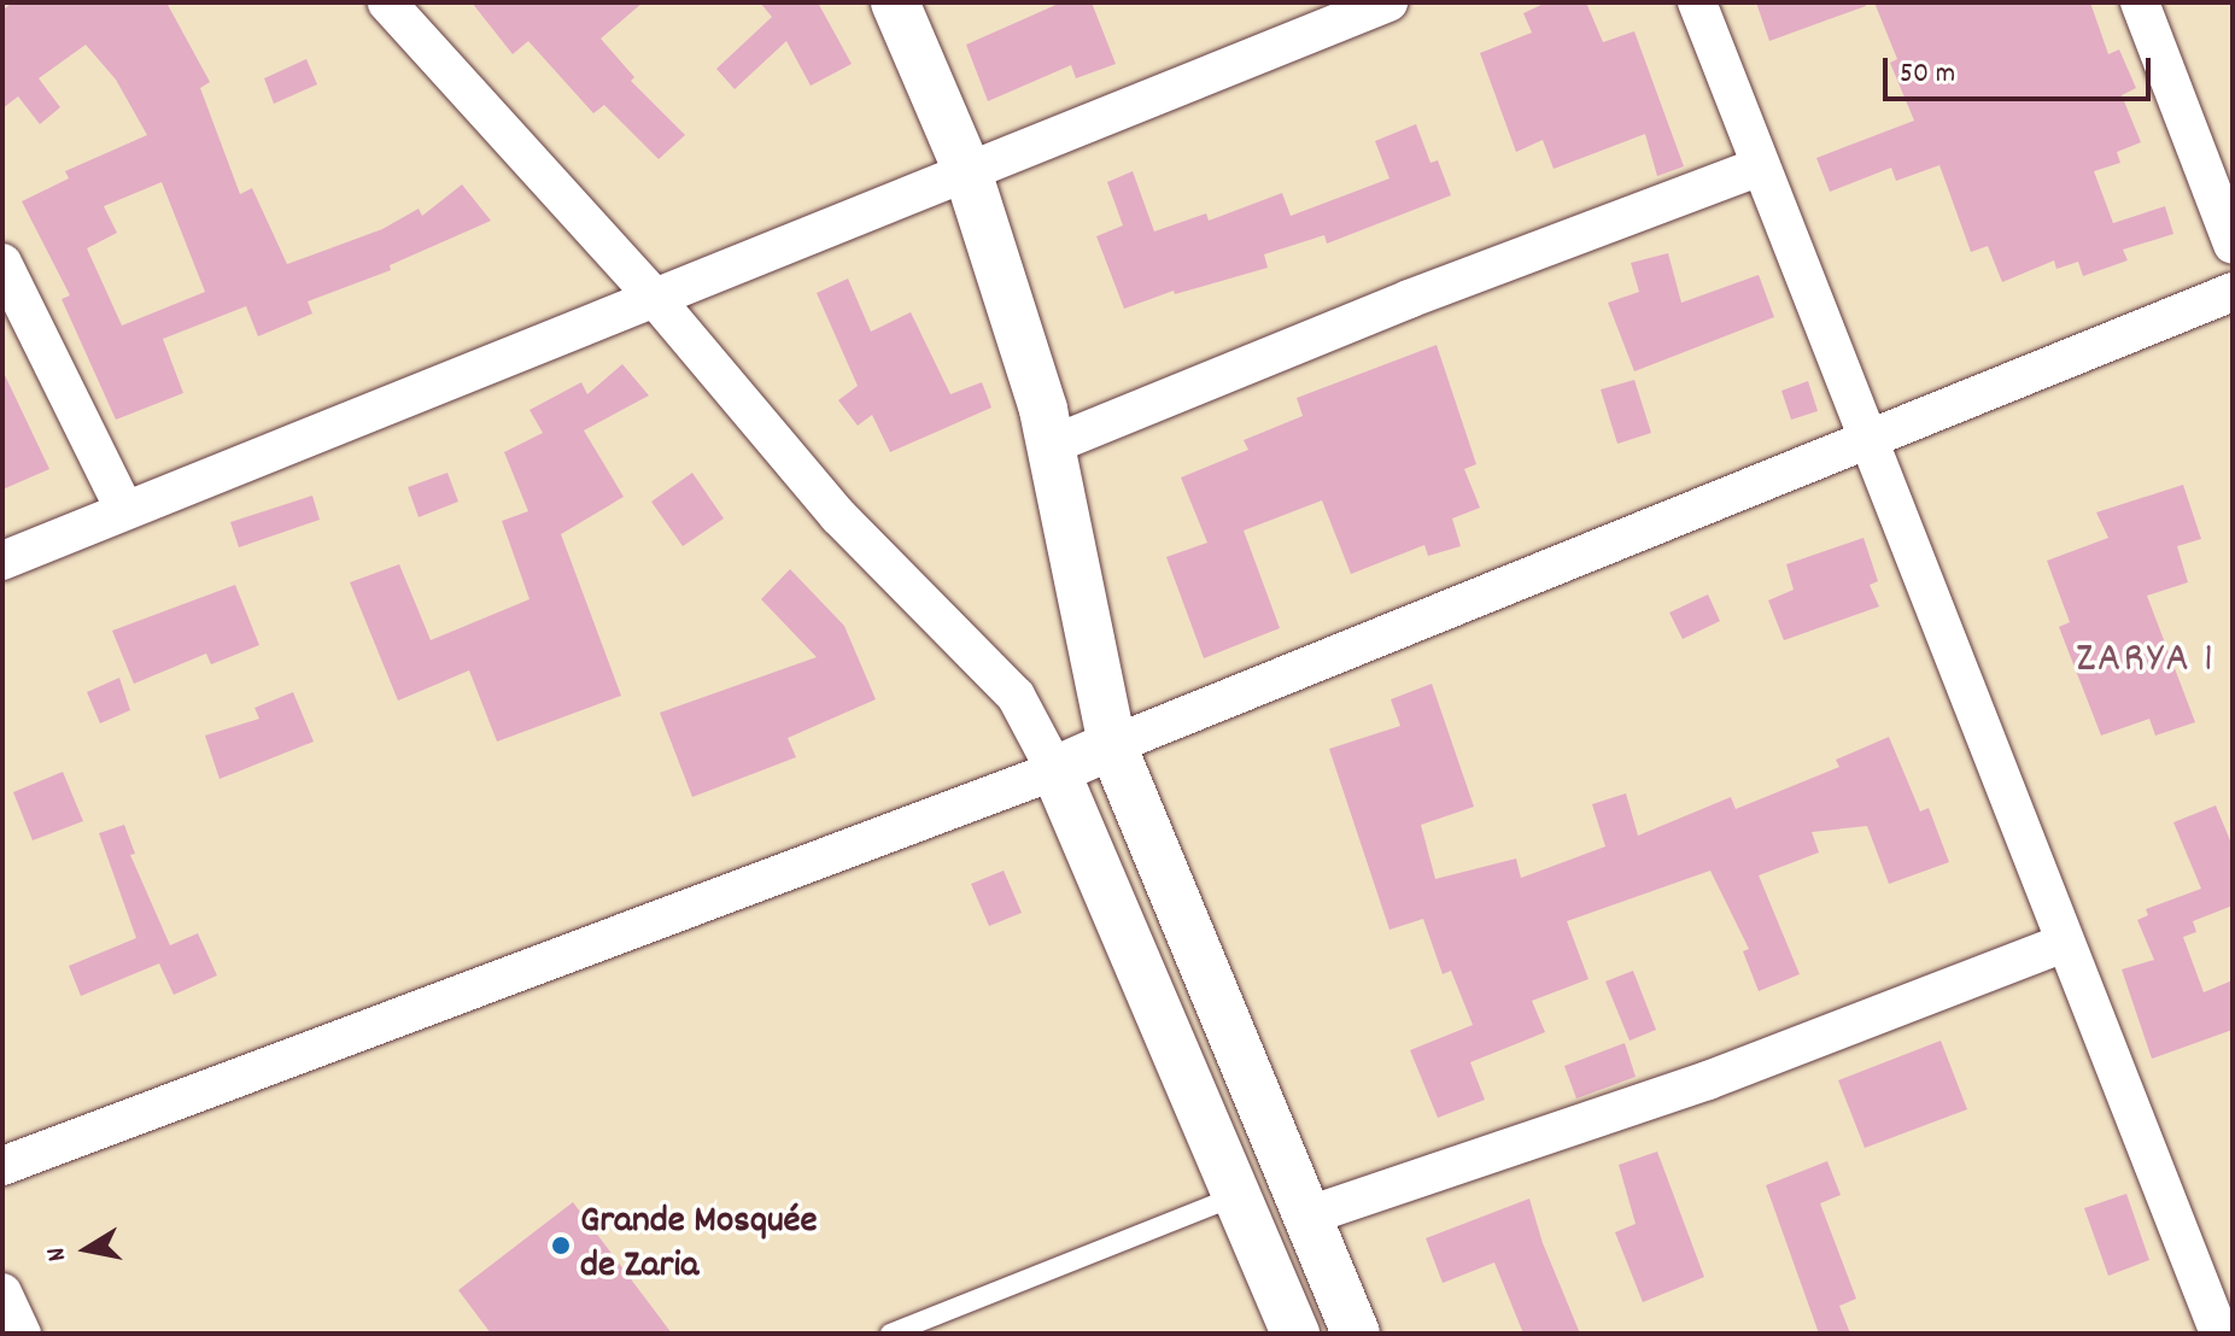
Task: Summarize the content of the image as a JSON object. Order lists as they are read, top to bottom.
{
  "districts": ["ZARYA 1"],
  "places": ["Grande Mosquée de Zaria"],
  "scale_bar": "50 m",
  "north": "left"
}
